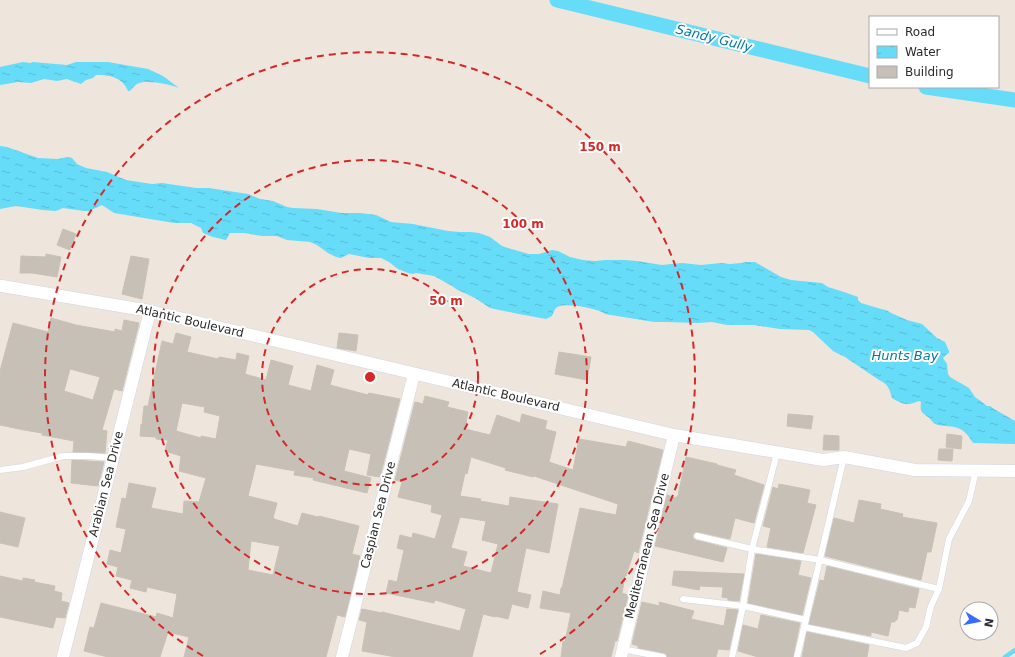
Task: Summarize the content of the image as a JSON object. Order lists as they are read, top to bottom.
{
  "streets": {
    "street": [
      "Atlantic Boulevard",
      "Arabian Sea Drive",
      "Caspian Sea Drive",
      "Mediterranean Sea Drive"
    ]
  },
  "crossings": [
    ["Atlantic Boulevard", "Arabian Sea Drive"],
    ["Atlantic Boulevard", "Caspian Sea Drive"],
    ["Atlantic Boulevard", "Mediterranean Sea Drive"]
  ],
  "water": ["Sandy Gully", "Hunts Bay"],
  "legend": ["Road", "Water", "Building"],
  "north": "right",
  "rings": ["150 m", "100 m", "50 m"]
}
